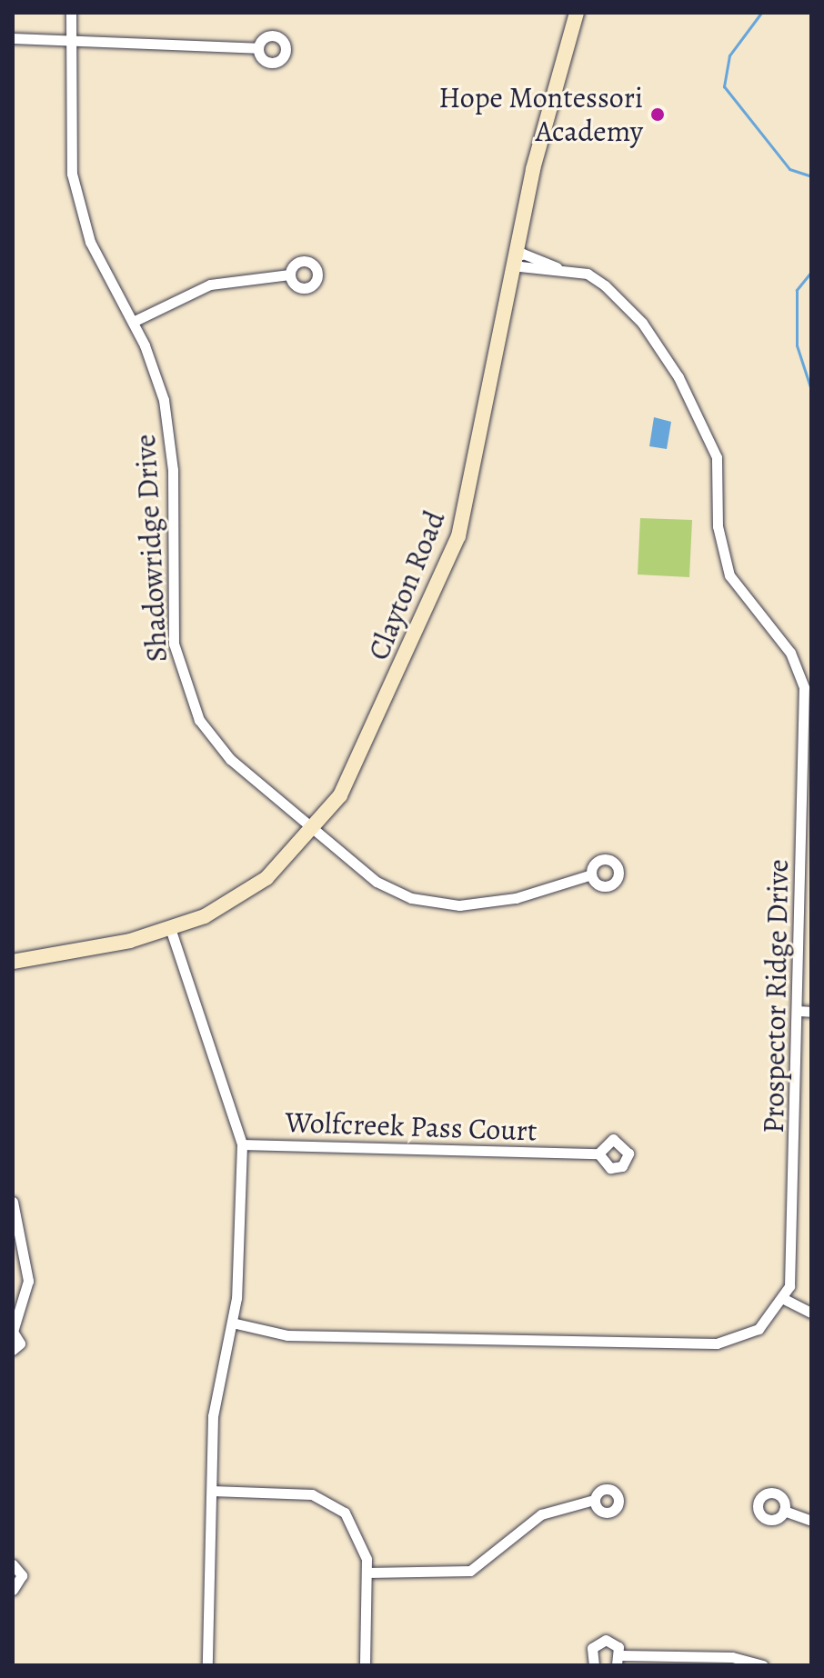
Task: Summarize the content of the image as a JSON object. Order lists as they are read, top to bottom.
{
  "streets": {
    "main road": ["Clayton Road"],
    "street": ["Shadowridge Drive", "Prospector Ridge Drive", "Wolfcreek Pass Court"]
  },
  "crossings": [
    ["Shadowridge Drive", "Clayton Road"],
    ["Clayton Road", "Prospector Ridge Drive"]
  ],
  "places": ["Hope Montessori Academy"]
}
